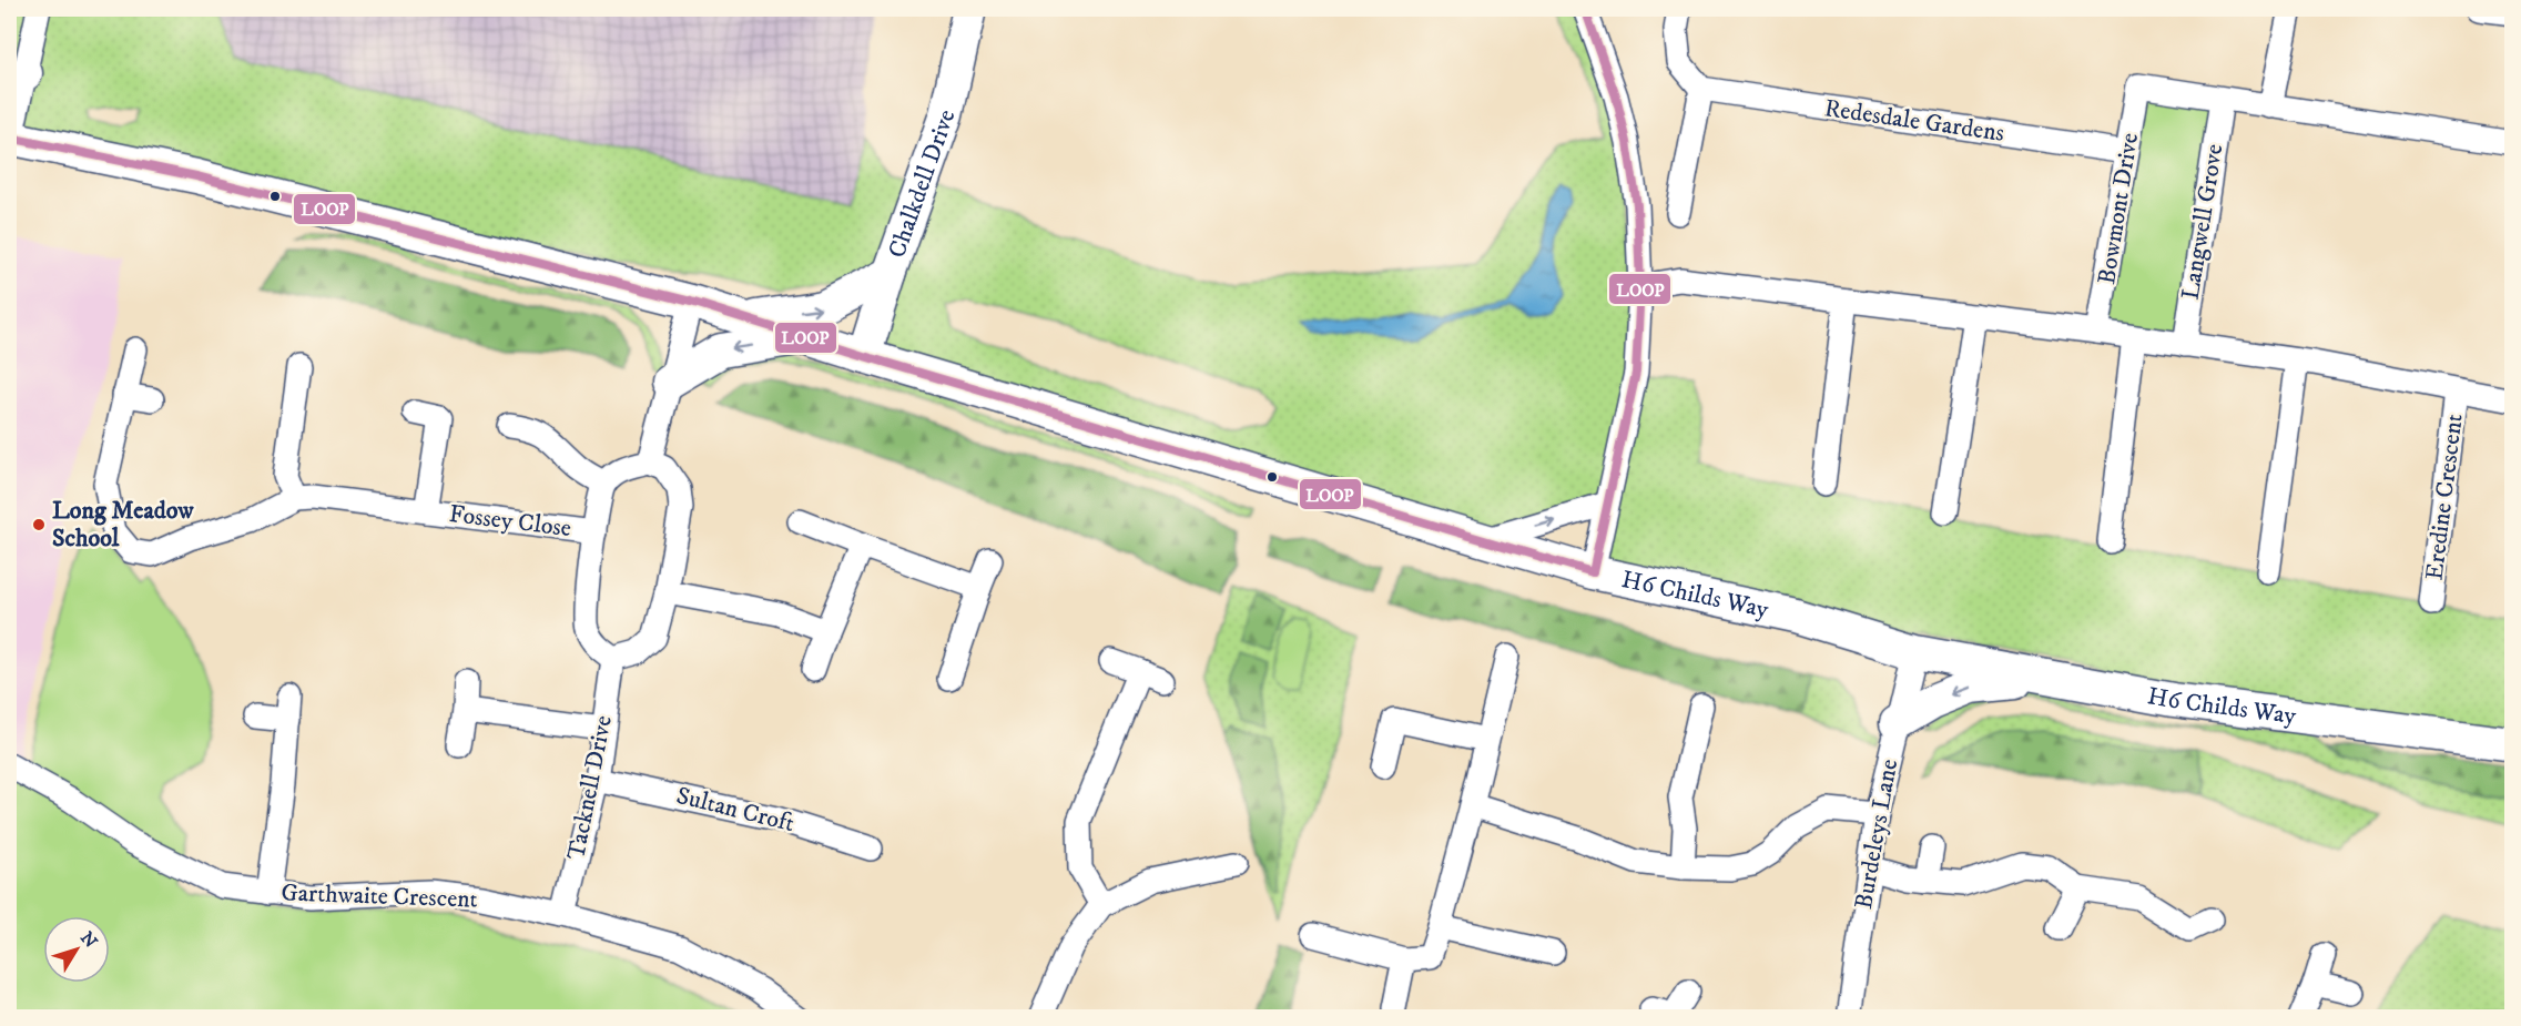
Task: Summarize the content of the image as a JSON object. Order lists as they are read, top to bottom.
{
  "streets": {
    "street": [
      "Redesdale Gardens",
      "Chalkdell Drive",
      "Bowmont Drive",
      "Langwell Grove",
      "Eredine Crescent",
      "Fossey Close",
      "H6 Childs Way",
      "Tacknell Drive",
      "Sultan Croft",
      "Burdeleys Lane",
      "Garthwaite Crescent"
    ]
  },
  "crossings": [
    ["Redesdale Gardens", "Bowmont Drive"],
    ["Chalkdell Drive", "H6 Childs Way"],
    ["Bowmont Drive", "Langwell Grove"],
    ["Bowmont Drive", "Eredine Crescent"],
    ["Langwell Grove", "Eredine Crescent"],
    ["H6 Childs Way", "Burdeleys Lane"],
    ["Tacknell Drive", "Sultan Croft"],
    ["Tacknell Drive", "Garthwaite Crescent"]
  ],
  "places": ["Long Meadow School"],
  "lines": ["transit line LOOP"],
  "north": "top right"
}
